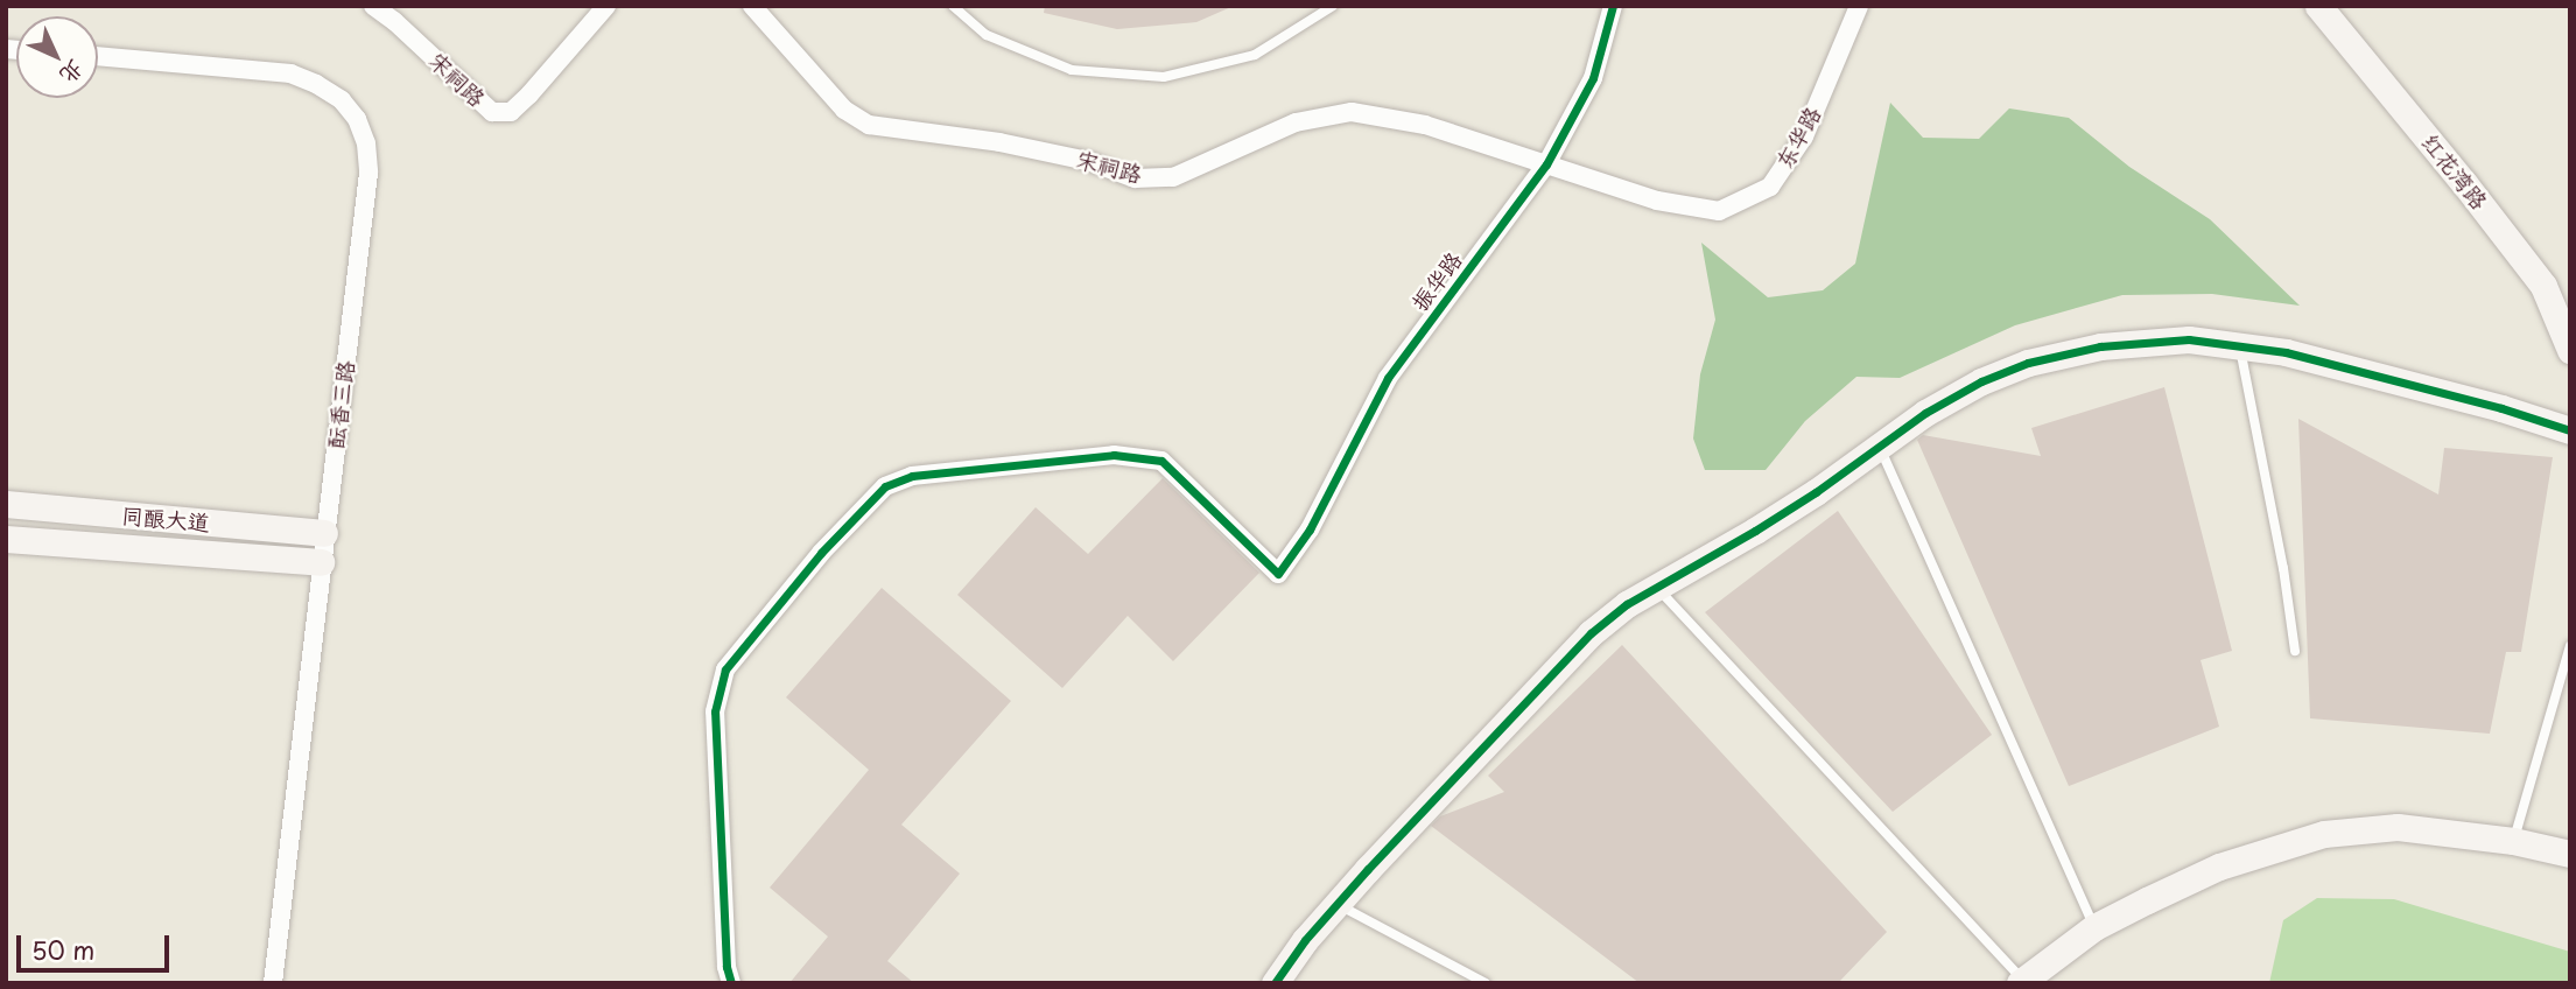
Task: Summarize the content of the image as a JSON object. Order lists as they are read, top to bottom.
{
  "streets": {
    "street": [
      "宋祠路",
      "东华路",
      "红花湾路",
      "振华路",
      "酝香三路",
      "同酿大道"
    ]
  },
  "crossings": [
    ["宋祠路", "东华路"],
    ["宋祠路", "振华路"],
    ["东华路", "振华路"],
    ["酝香三路", "同酿大道"]
  ],
  "scale_bar": "50 m",
  "north": "bottom right"
}
